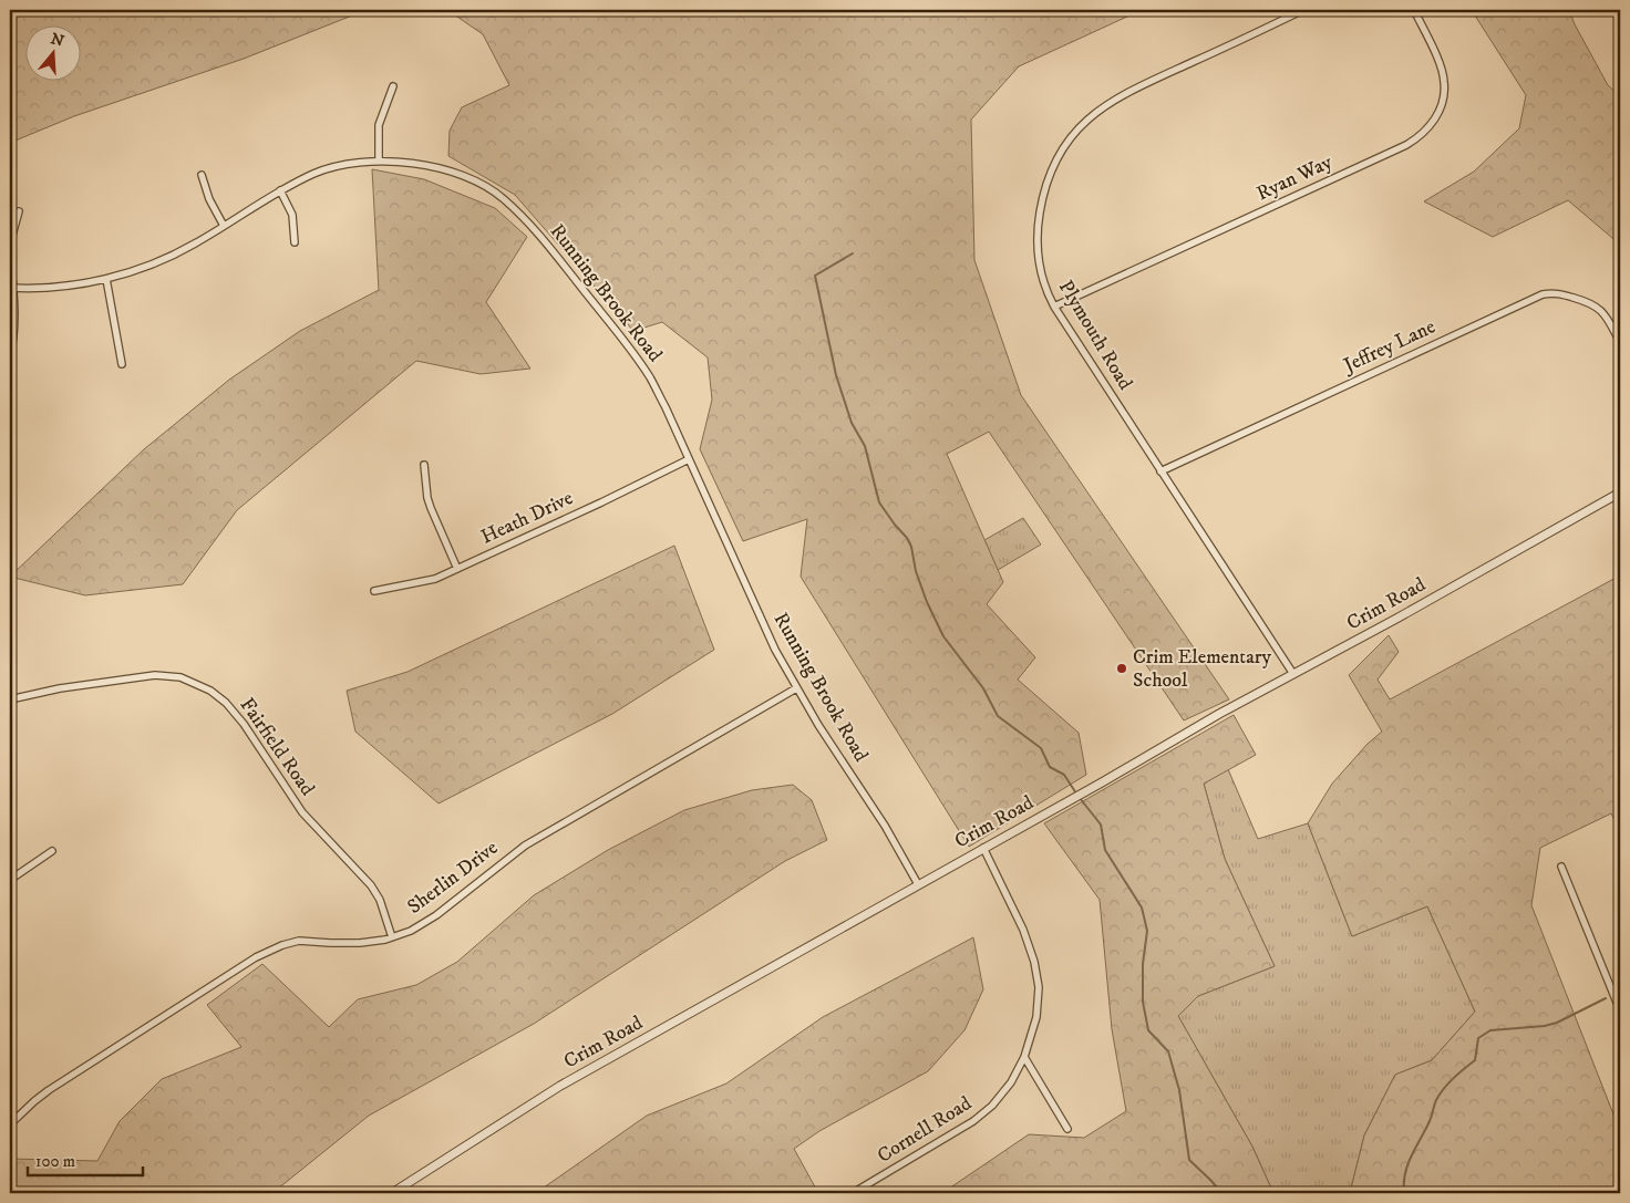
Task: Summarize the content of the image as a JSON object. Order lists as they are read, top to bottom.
{
  "streets": {
    "street": [
      "Ryan Way",
      "Running Brook Road",
      "Plymouth Road",
      "Jeffrey Lane",
      "Heath Drive",
      "Crim Road",
      "Fairfield Road",
      "Sherlin Drive",
      "Cornell Road"
    ]
  },
  "crossings": [
    ["Ryan Way", "Plymouth Road"],
    ["Running Brook Road", "Heath Drive"],
    ["Running Brook Road", "Crim Road"],
    ["Running Brook Road", "Sherlin Drive"],
    ["Plymouth Road", "Jeffrey Lane"],
    ["Plymouth Road", "Crim Road"],
    ["Crim Road", "Cornell Road"],
    ["Fairfield Road", "Sherlin Drive"]
  ],
  "places": ["Crim Elementary School"],
  "scale_bar": "100 m",
  "north": "top"
}
